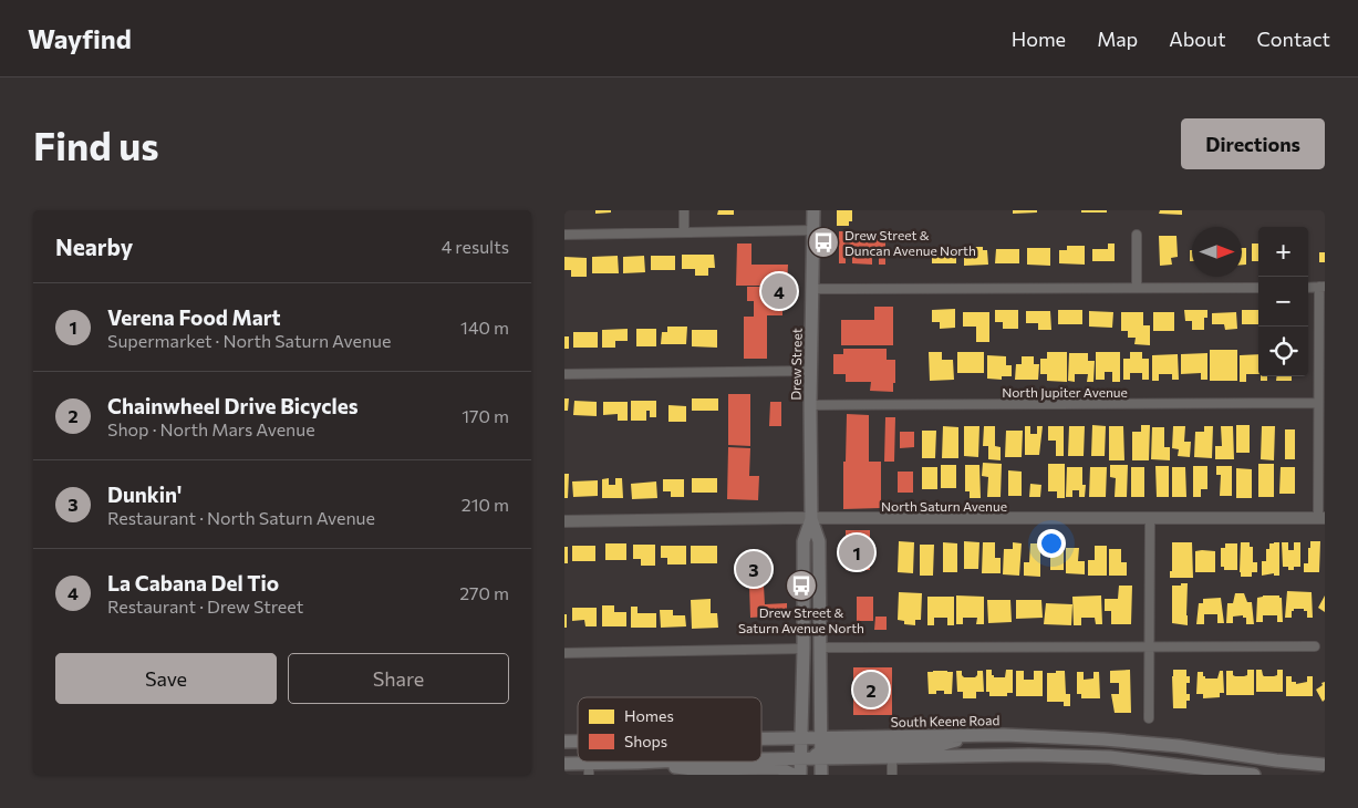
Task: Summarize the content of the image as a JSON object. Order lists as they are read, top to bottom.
{
  "streets": {
    "main road": ["Drew Street", "South Keene Road"],
    "street": ["North Jupiter Avenue", "North Saturn Avenue"]
  },
  "crossings": [
    ["Drew Street", "North Jupiter Avenue"],
    ["Drew Street", "North Saturn Avenue"],
    ["Drew Street", "South Keene Road"]
  ],
  "places": {
    "bus stop": ["Drew Street & Duncan Avenue North", "Drew Street & Saturn Avenue North"]
  },
  "legend": ["Homes", "Shops"],
  "north": "right",
  "page": {
    "header": "Wayfind",
    "nav": [
      "Home",
      "Map",
      "About",
      "Contact"
    ],
    "buttons": [
      "Directions",
      ["Save", "Share"]
    ],
    "title": "Find us",
    "heading": ["Nearby", "4 results"],
    "map_buttons": ["+", "−"],
    "pins": [
      "4",
      "1",
      "3",
      "2"
    ],
    "list": [
      {
        "mark": "1",
        "name": "Verena Food Mart",
        "note": "Supermarket · North Saturn Avenue",
        "value": "140 m"
      },
      {
        "mark": "2",
        "name": "Chainwheel Drive Bicycles",
        "note": "Shop · North Mars Avenue",
        "value": "170 m"
      },
      {
        "mark": "3",
        "name": "Dunkin'",
        "note": "Restaurant · North Saturn Avenue",
        "value": "210 m"
      },
      {
        "mark": "4",
        "name": "La Cabana Del Tio",
        "note": "Restaurant · Drew Street",
        "value": "270 m"
      }
    ]
  }
}
